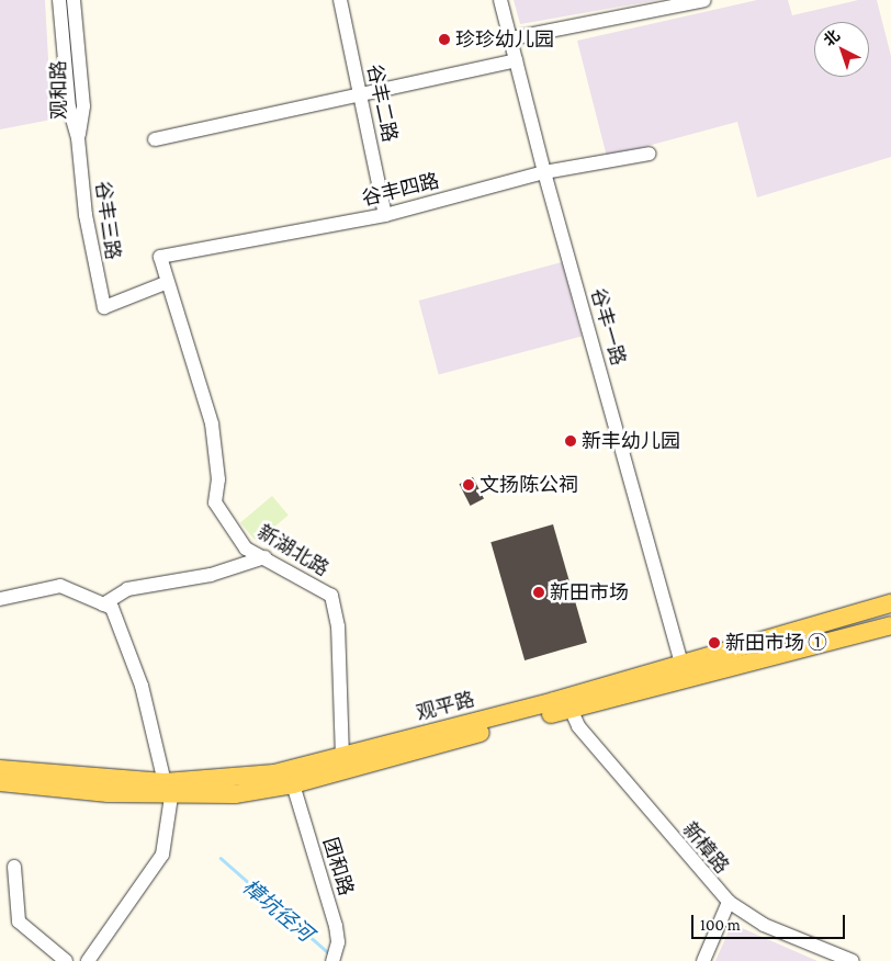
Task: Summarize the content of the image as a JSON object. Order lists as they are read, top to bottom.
{
  "streets": {
    "main road": ["观平路"],
    "street": [
      "观和路",
      "谷丰二路",
      "谷丰四路",
      "谷丰三路",
      "谷丰一路",
      "新湖北路",
      "新樟路",
      "团和路"
    ]
  },
  "crossings": [
    ["观和路", "谷丰三路"],
    ["谷丰二路", "谷丰四路"],
    ["谷丰四路", "谷丰一路"],
    ["谷丰四路", "新湖北路"],
    ["谷丰三路", "新湖北路"],
    ["谷丰一路", "观平路"],
    ["新湖北路", "观平路"],
    ["观平路", "新樟路"],
    ["观平路", "团和路"]
  ],
  "water": ["樟坑径河"],
  "places": [
    "珍珍幼儿园",
    "新丰幼儿园",
    "文扬陈公祠",
    "新田市场",
    "新田市场 ①"
  ],
  "scale_bar": "100 m",
  "north": "top left"
}
